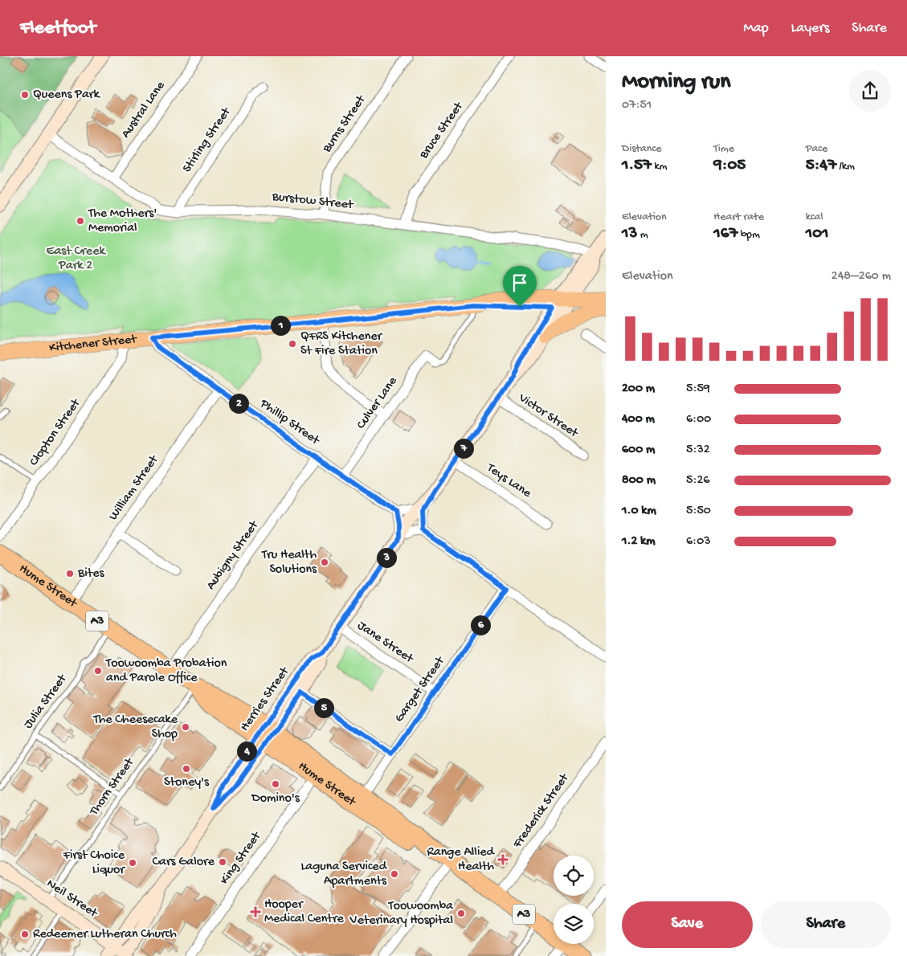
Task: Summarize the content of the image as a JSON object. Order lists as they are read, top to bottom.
{
  "streets": {
    "highway": ["Hume Street", "A3"],
    "main road": ["Kitchener Street", "Herries Street", "Neil Street"],
    "street": [
      "Austral Lane",
      "Burns Street",
      "Bruce Street",
      "Stirling Street",
      "Burstow Street",
      "Culver Lane",
      "Victor Street",
      "Phillip Street",
      "Clopton Street",
      "Teys Lane",
      "William Street",
      "Aubigny Street",
      "Jane Street",
      "Garget Street",
      "Frederick Street",
      "King Street"
    ],
    "lane": ["Julia Street", "Thorn Street"]
  },
  "crossings": [
    ["Austral Lane", "Burstow Street"],
    ["Burns Street", "Burstow Street"],
    ["Bruce Street", "Burstow Street"],
    ["Stirling Street", "Burstow Street"],
    ["Burstow Street", "Herries Street"],
    ["Kitchener Street", "Phillip Street"],
    ["Kitchener Street", "Clopton Street"],
    ["Kitchener Street", "Herries Street"],
    ["Culver Lane", "Phillip Street"],
    ["Victor Street", "Herries Street"],
    ["Phillip Street", "William Street"],
    ["Phillip Street", "Aubigny Street"],
    ["Teys Lane", "Herries Street"],
    ["William Street", "Hume Street"],
    ["Aubigny Street", "Hume Street"],
    ["Hume Street", "Garget Street"],
    ["Hume Street", "Herries Street"],
    ["Hume Street", "Julia Street"],
    ["Hume Street", "Thorn Street"],
    ["Hume Street", "Frederick Street"],
    ["Hume Street", "King Street"],
    ["Jane Street", "Garget Street"],
    ["Jane Street", "Herries Street"],
    ["Herries Street", "Neil Street"],
    ["Thorn Street", "Neil Street"]
  ],
  "parks": ["East Creek Park 2"],
  "places": {
    "other": [
      "Queens Park",
      "The Mothers' Memorial",
      "QFRS Kitchener St Fire Station",
      "Tru Health Solutions",
      "Bites",
      "Toowoomba Probation and Parole Office",
      "The Cheesecake Shop",
      "Stoney's",
      "Domino's",
      "Cars Galore",
      "First Choice Liquor",
      "Laguna Serviced Apartments",
      "Toowoomba Veterinary Hospital",
      "Redeemer Lutheran Church"
    ],
    "health": ["Range Allied Health", "Hooper Medical Centre"]
  },
  "page": {
    "header": "Fleetfoot",
    "nav": ["Map", "Layers", "Share"],
    "heading": ["Morning run", "07:51"],
    "stats": [
      ["Distance", "1.57 km"],
      ["Time", "9:05"],
      ["Pace", "5:47 /km"],
      ["Elevation", "13 m"],
      ["Heart rate", "167 bpm"],
      ["kcal", "101"]
    ],
    "chart": ["Elevation", "248–260 m"],
    "pins": [
      "1",
      "2",
      "7",
      "3",
      "6",
      "5",
      "4"
    ],
    "list": [
      {
        "name": "200 m",
        "note": "5:59"
      },
      {
        "name": "400 m",
        "note": "6:00"
      },
      {
        "name": "600 m",
        "note": "5:32"
      },
      {
        "name": "800 m",
        "note": "5:26"
      },
      {
        "name": "1.0 km",
        "note": "5:50"
      },
      {
        "name": "1.2 km",
        "note": "6:03"
      }
    ],
    "buttons": ["Save", "Share"]
  }
}
